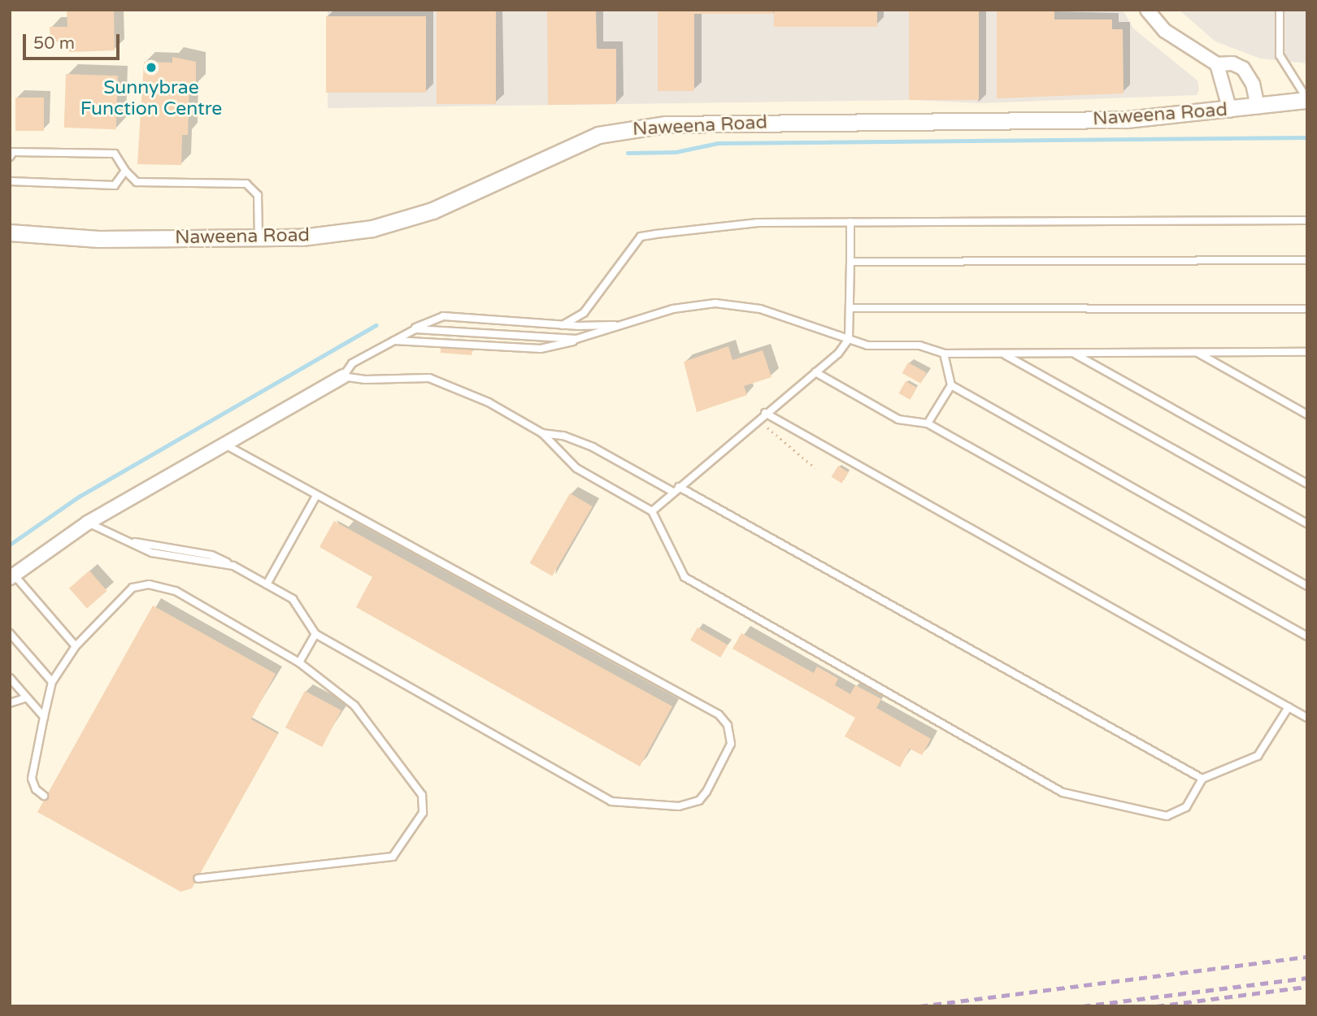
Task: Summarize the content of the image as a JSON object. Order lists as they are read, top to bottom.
{
  "streets": {
    "street": ["Naweena Road"]
  },
  "places": ["Sunnybrae Function Centre"],
  "scale_bar": "50 m"
}
